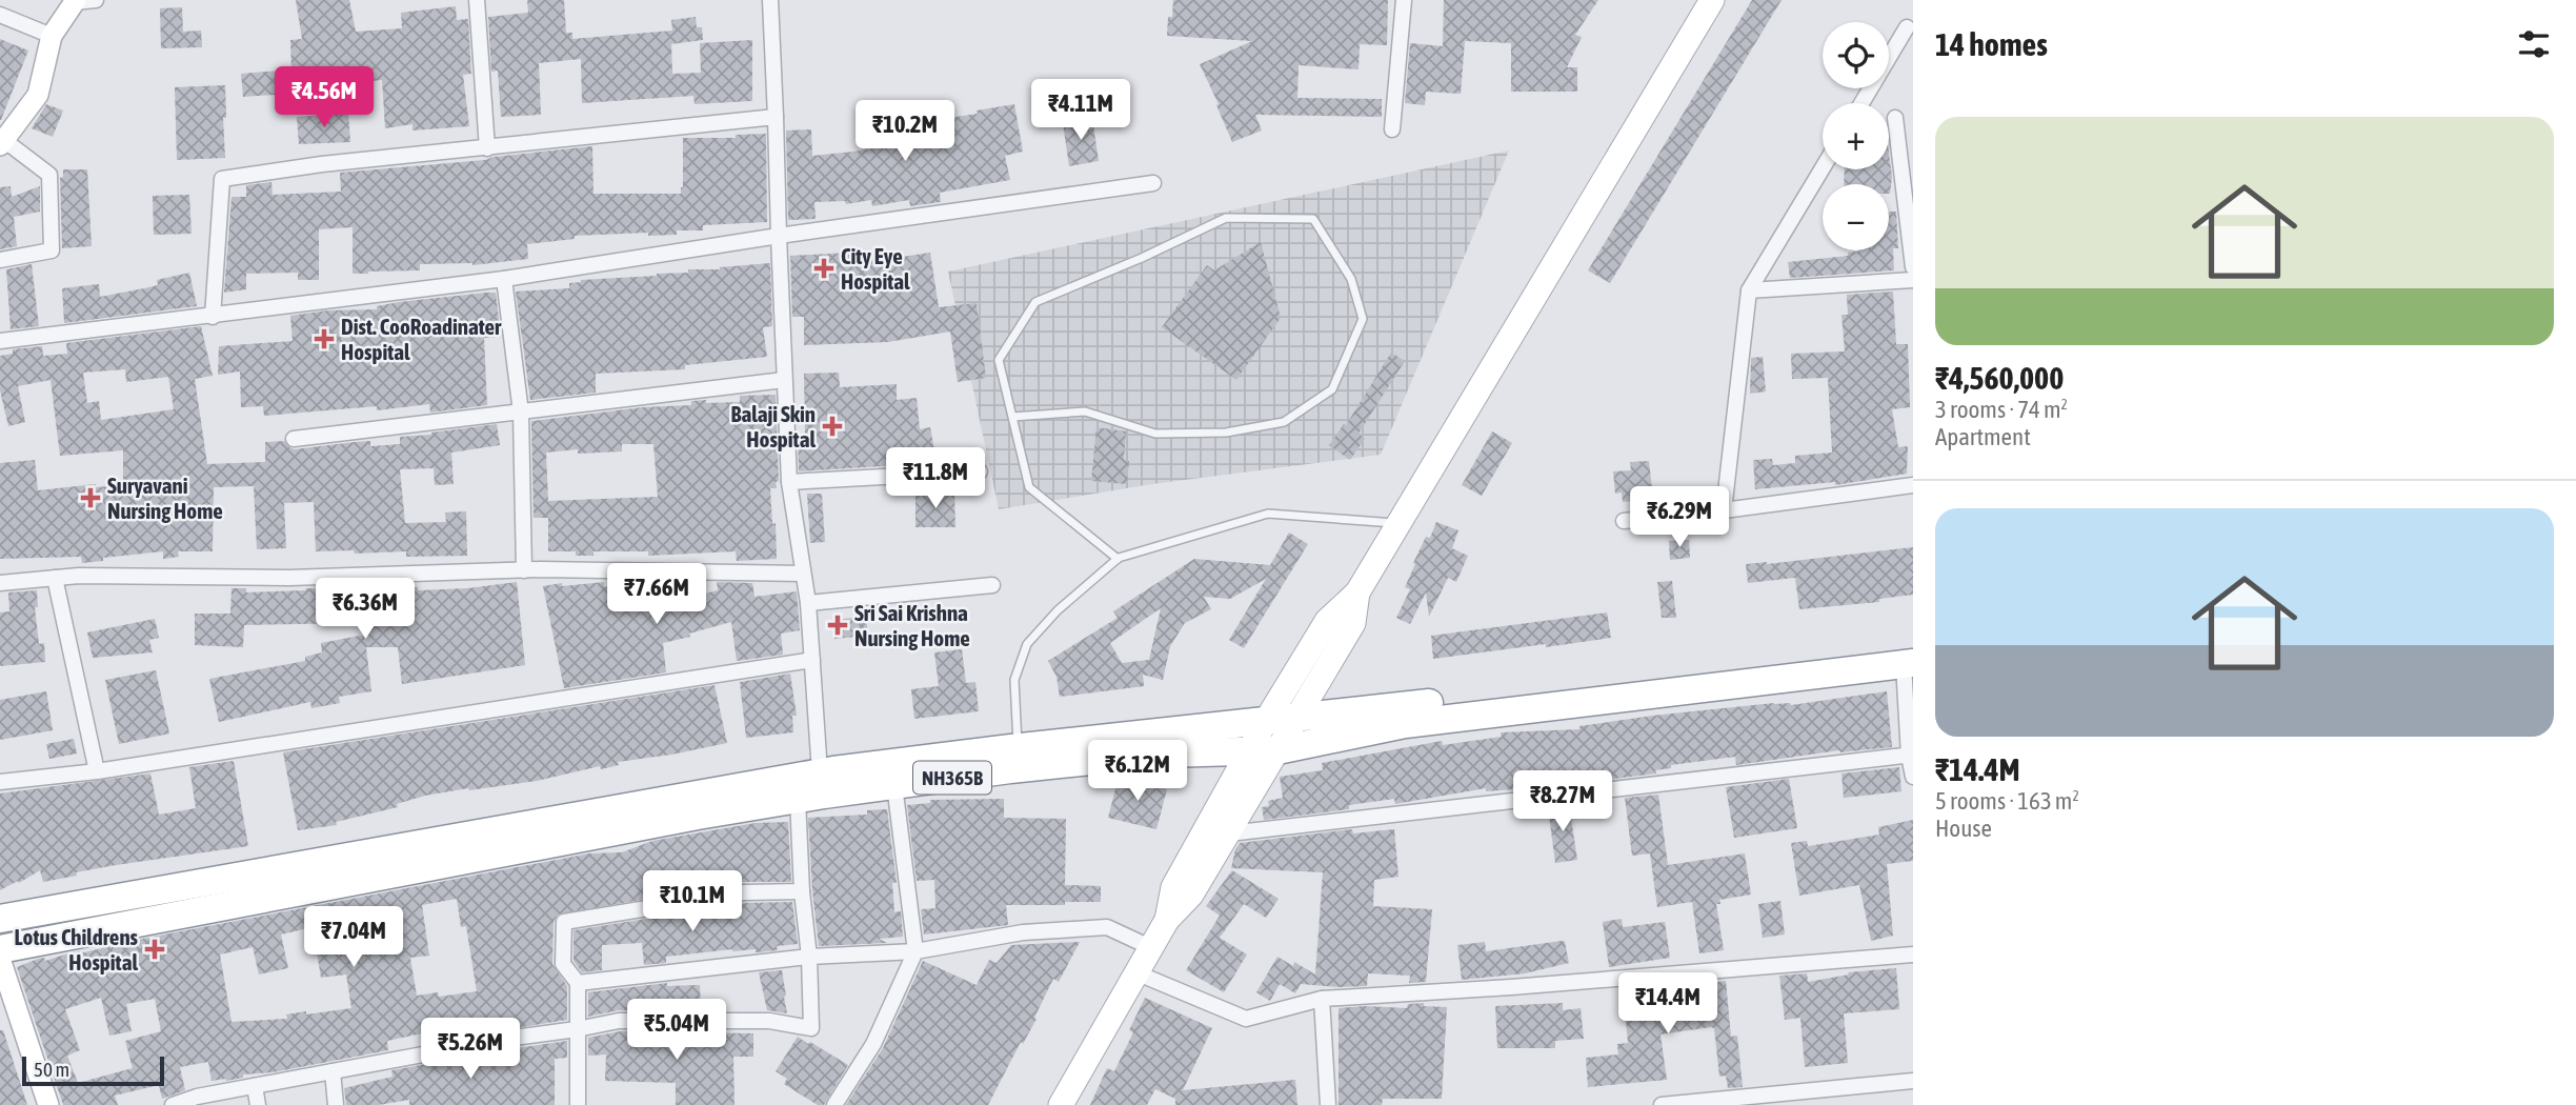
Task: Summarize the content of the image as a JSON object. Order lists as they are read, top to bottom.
{
  "streets": {
    "highway": ["NH365B"]
  },
  "places": {
    "health": [
      "City Eye Hospital",
      "Dist. CooRoadinater Hospital",
      "Balaji Skin Hospital",
      "Suryavani Nursing Home",
      "Sri Sai Krishna Nursing Home",
      "Lotus Childrens Hospital"
    ]
  },
  "scale_bar": "50 m",
  "page": {
    "heading": "14 homes",
    "map_buttons": ["+", "−"],
    "price": [
      "₹4.56M",
      "₹4.11M",
      "₹10.2M",
      "₹11.8M",
      "₹6.29M",
      "₹7.66M",
      "₹6.36M",
      "₹6.12M",
      "₹8.27M",
      "₹10.1M",
      "₹7.04M",
      "₹14.4M",
      "₹5.04M",
      "₹5.26M"
    ],
    "list": [
      {
        "name": "₹4,560,000",
        "note": "3 rooms · 74 m² · Apartment"
      },
      {
        "name": "₹14.4M",
        "note": "5 rooms · 163 m² · House"
      }
    ],
    "scale": "50 m"
  }
}
